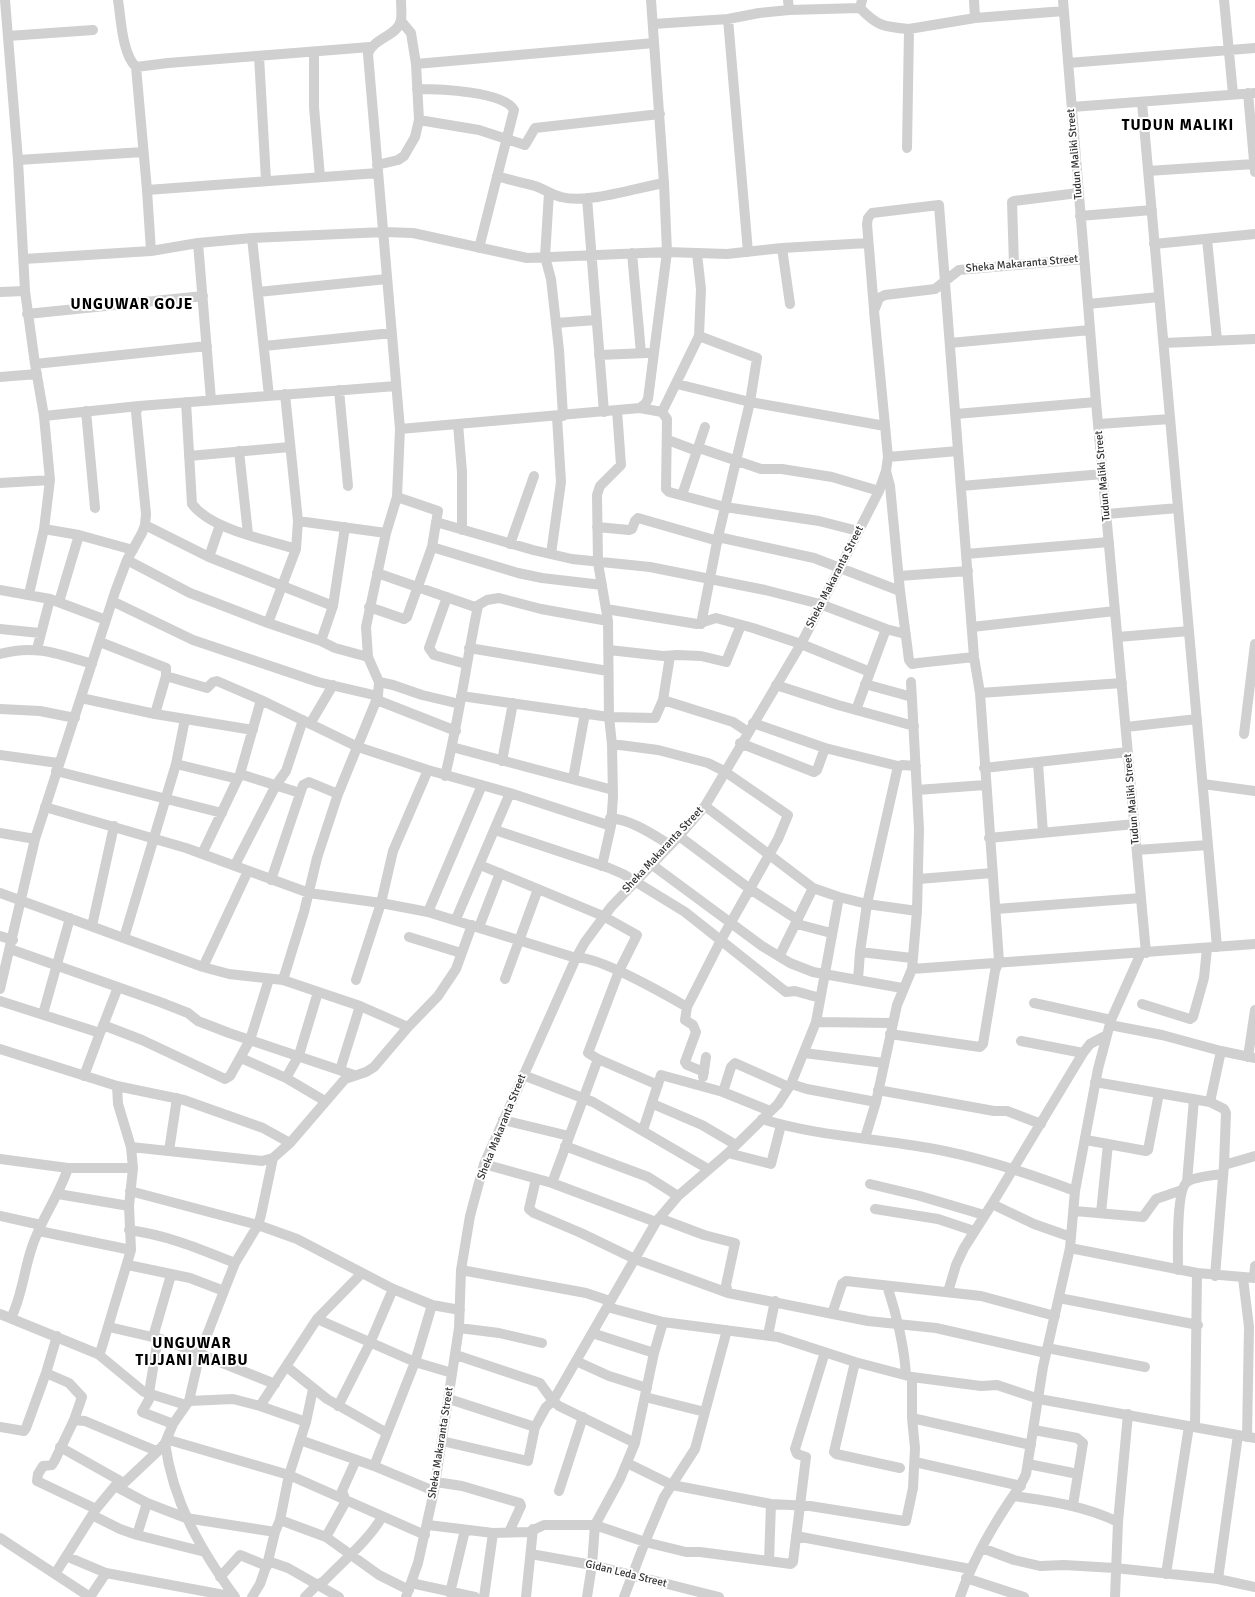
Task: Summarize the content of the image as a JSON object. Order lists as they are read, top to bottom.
{
  "streets": {
    "street": ["Tudun Maliki Street", "Sheka Makaranta Street", "Gidan Leda Street"]
  },
  "crossings": [
    ["Tudun Maliki Street", "Sheka Makaranta Street"]
  ],
  "districts": ["TUDUN MALIKI", "UNGUWAR GOJE", "UNGUWAR TIJJANI MAIBU"]
}
